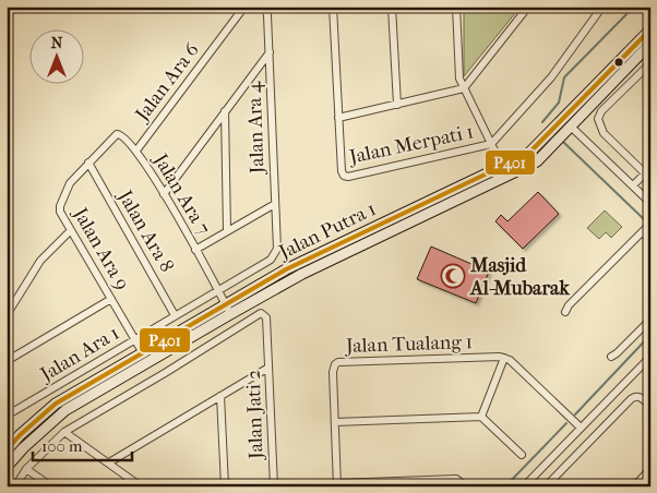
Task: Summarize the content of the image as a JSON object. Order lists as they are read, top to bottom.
{
  "streets": {
    "main road": ["Jalan Putra 1"],
    "street": [
      "Jalan Ara 6",
      "Jalan Ara 4",
      "Jalan Merpati 1",
      "Jalan Ara 7",
      "Jalan Ara 8",
      "Jalan Ara 9",
      "Jalan Tualang 1",
      "Jalan Ara 1",
      "Jalan Jati 2"
    ]
  },
  "crossings": [
    ["Jalan Ara 6", "Jalan Ara 7"],
    ["Jalan Ara 4", "Jalan Ara 1"],
    ["Jalan Ara 7", "Jalan Putra 1"],
    ["Jalan Ara 7", "Jalan Ara 8"],
    ["Jalan Ara 7", "Jalan Ara 9"],
    ["Jalan Ara 7", "Jalan Ara 1"],
    ["Jalan Putra 1", "Jalan Ara 9"],
    ["Jalan Ara 8", "Jalan Ara 9"],
    ["Jalan Ara 8", "Jalan Ara 1"],
    ["Jalan Ara 9", "Jalan Ara 1"]
  ],
  "places": {
    "mosque": ["Masjid Al-Mubarak"]
  },
  "lines": ["transit line P401"],
  "scale_bar": "100 m",
  "north": "top"
}
